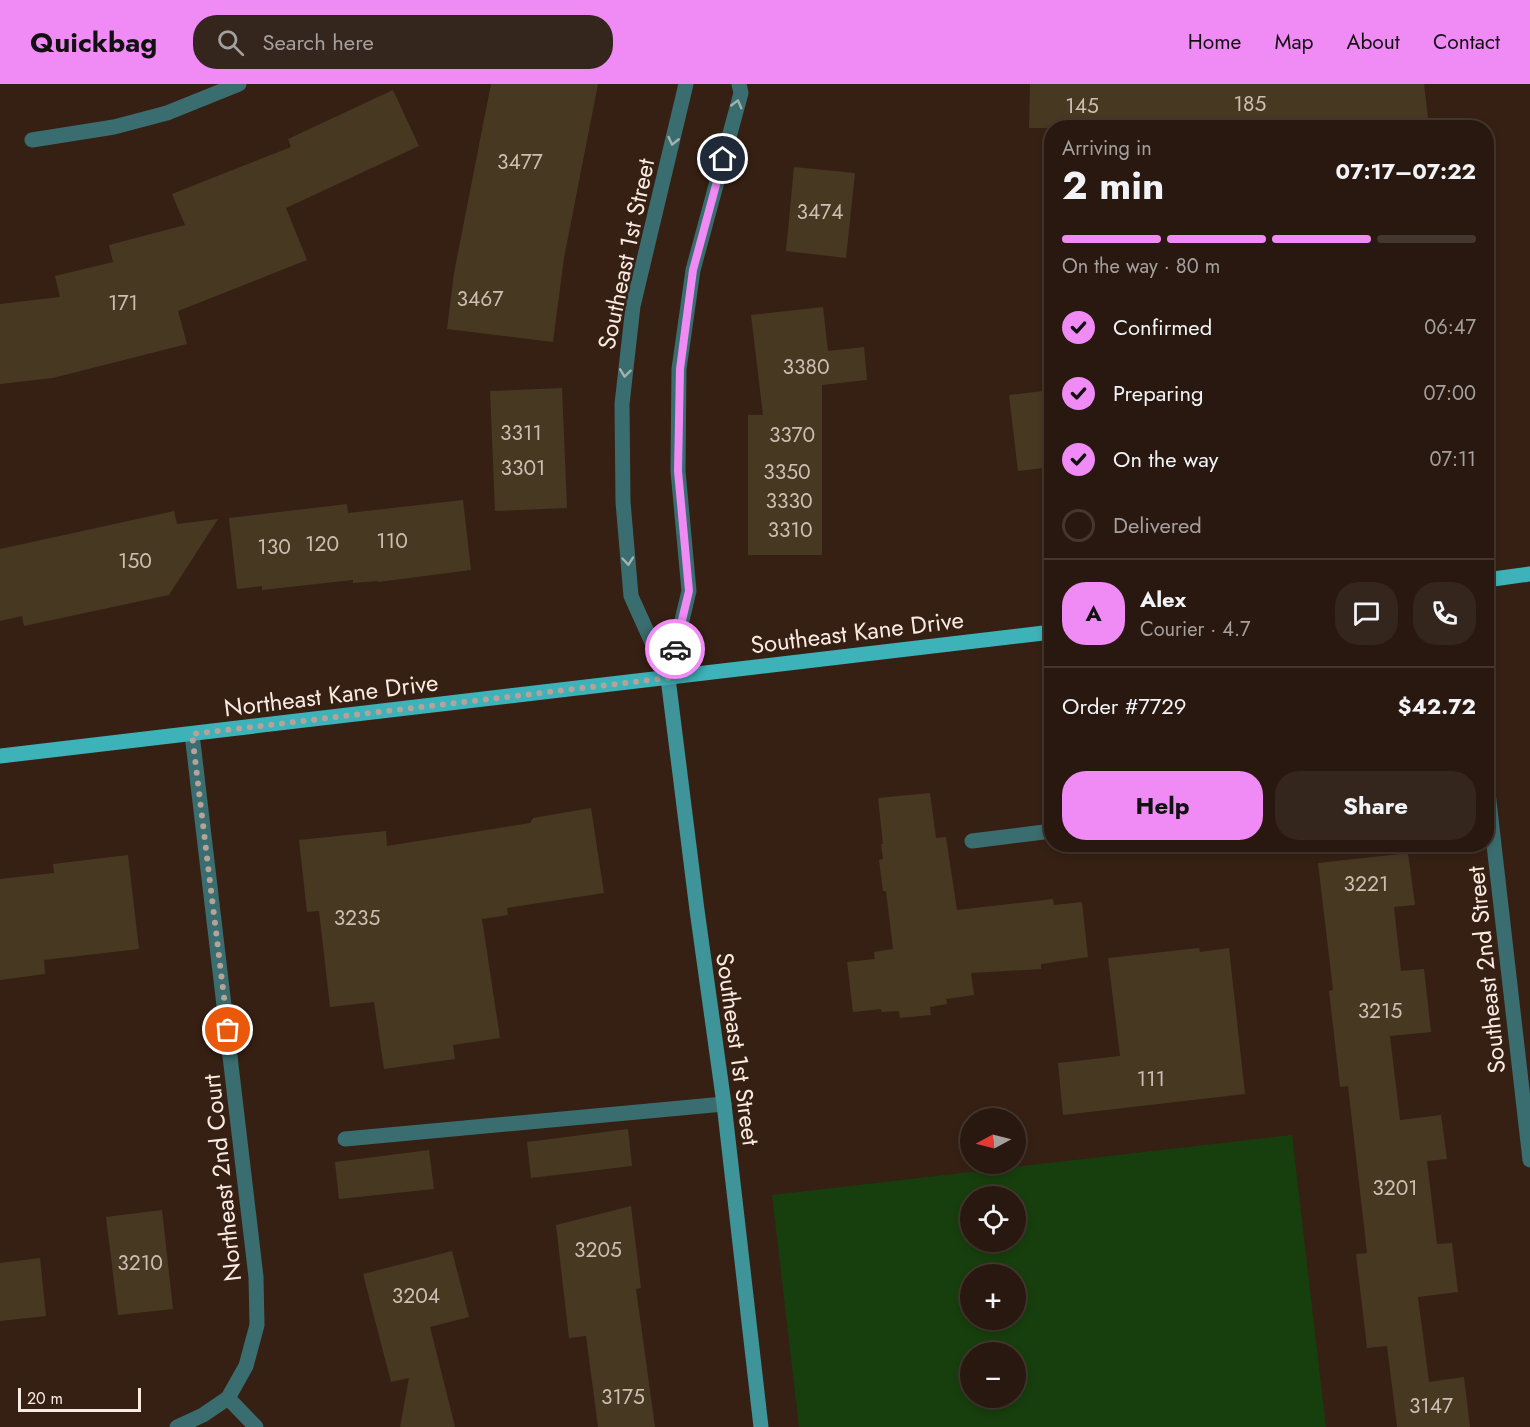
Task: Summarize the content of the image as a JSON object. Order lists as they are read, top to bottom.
{
  "streets": {
    "main road": ["Southeast Kane Drive", "Northeast Kane Drive"],
    "street": ["Southeast 1st Street", "Southeast 2nd Street", "Northeast 2nd Court"]
  },
  "crossings": [
    ["Southeast 1st Street", "Southeast Kane Drive"],
    ["Southeast 1st Street", "Northeast Kane Drive"],
    ["Southeast Kane Drive", "Northeast Kane Drive"],
    ["Northeast Kane Drive", "Northeast 2nd Court"]
  ],
  "house_numbers": [
    "185",
    "145",
    "3477",
    "3474",
    "3467",
    "171",
    "3380",
    "3311",
    "3370",
    "3301",
    "3350",
    "3330",
    "3310",
    "110",
    "120",
    "130",
    "150",
    "3221",
    "3235",
    "3215",
    "111",
    "3201",
    "3205",
    "3210",
    "3204",
    "3175",
    "3147"
  ],
  "scale_bar": "20 m",
  "north": "left",
  "page": {
    "header": "Quickbag",
    "search": "Search here",
    "nav": [
      "Home",
      "Map",
      "About",
      "Contact"
    ],
    "heading": ["2 min", "Arriving in", "07:17–07:22"],
    "panel": [
      "Alex",
      "Courier · 4.7",
      "Order #7729",
      "$42.72"
    ],
    "bar": "On the way · 80 m",
    "list": [
      ["Confirmed", "06:47"],
      ["Preparing", "07:00"],
      ["On the way", "07:11"],
      "Delivered"
    ],
    "round": "A",
    "buttons": ["Help", "Share"],
    "map_buttons": ["+", "−"],
    "scale": "20 m"
  }
}
